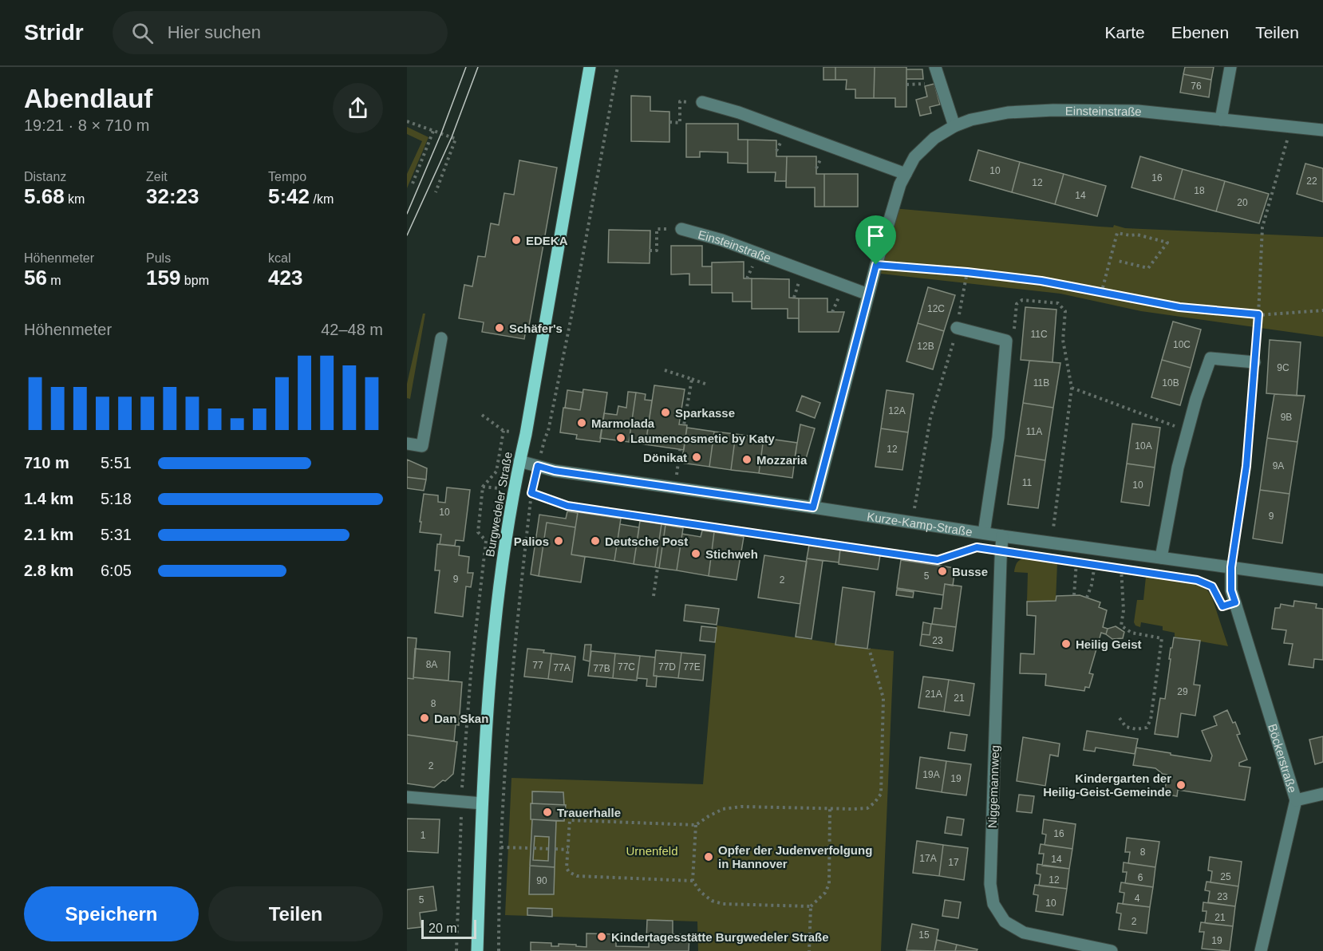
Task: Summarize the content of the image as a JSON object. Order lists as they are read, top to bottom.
{
  "streets": {
    "main road": ["Burgwedeler Straße"],
    "street": [
      "Einsteinstraße",
      "Kurze-Kamp-Straße",
      "Böckerstraße",
      "Niggemannweg"
    ]
  },
  "crossings": [
    ["Einsteinstraße", "Kurze-Kamp-Straße"],
    ["Burgwedeler Straße", "Kurze-Kamp-Straße"],
    ["Kurze-Kamp-Straße", "Böckerstraße"],
    ["Kurze-Kamp-Straße", "Niggemannweg"]
  ],
  "parks": ["Urnenfeld"],
  "places": [
    "EDEKA",
    "Schäfer's",
    "Sparkasse",
    "Marmolada",
    "Laumencosmetic by Katy",
    "Dönikat",
    "Mozzaria",
    "Palios",
    "Deutsche Post",
    "Stichweh",
    "Busse",
    "Heilig Geist",
    "Dan Skan",
    "Kindergarten der Heilig-Geist-Gemeinde",
    "Trauerhalle",
    "Opfer der Judenverfolgung in Hannover",
    "Kindertagesstätte Burgwedeler Straße"
  ],
  "house_numbers": [
    "76",
    "10",
    "16",
    "22",
    "12",
    "18",
    "14",
    "20",
    "12C",
    "11C",
    "10C",
    "12B",
    "9C",
    "11B",
    "10B",
    "12A",
    "9B",
    "11A",
    "10A",
    "12",
    "9A",
    "11",
    "10",
    "10",
    "9",
    "5",
    "9",
    "2",
    "23",
    "8A",
    "77",
    "77C",
    "77D",
    "77E",
    "77A",
    "77B",
    "29",
    "21A",
    "21",
    "8",
    "2",
    "19A",
    "19",
    "16",
    "1",
    "8",
    "17A",
    "14",
    "17",
    "25",
    "6",
    "12",
    "90",
    "23",
    "4",
    "5",
    "10",
    "21",
    "2",
    "15",
    "19"
  ],
  "scale_bar": "20 m",
  "page": {
    "header": "Stridr",
    "search": "Hier suchen",
    "nav": ["Karte", "Ebenen", "Teilen"],
    "heading": ["Abendlauf", "19:21 · 8 × 710 m"],
    "stats": [
      ["Distanz", "5.68 km"],
      ["Zeit", "32:23"],
      ["Tempo", "5:42 /km"],
      ["Höhenmeter", "56 m"],
      ["Puls", "159 bpm"],
      ["kcal", "423"]
    ],
    "chart": ["Höhenmeter", "42–48 m"],
    "list": [
      {
        "name": "710 m",
        "note": "5:51"
      },
      {
        "name": "1.4 km",
        "note": "5:18"
      },
      {
        "name": "2.1 km",
        "note": "5:31"
      },
      {
        "name": "2.8 km",
        "note": "6:05"
      }
    ],
    "buttons": ["Speichern", "Teilen"],
    "scale": "20 m"
  }
}
